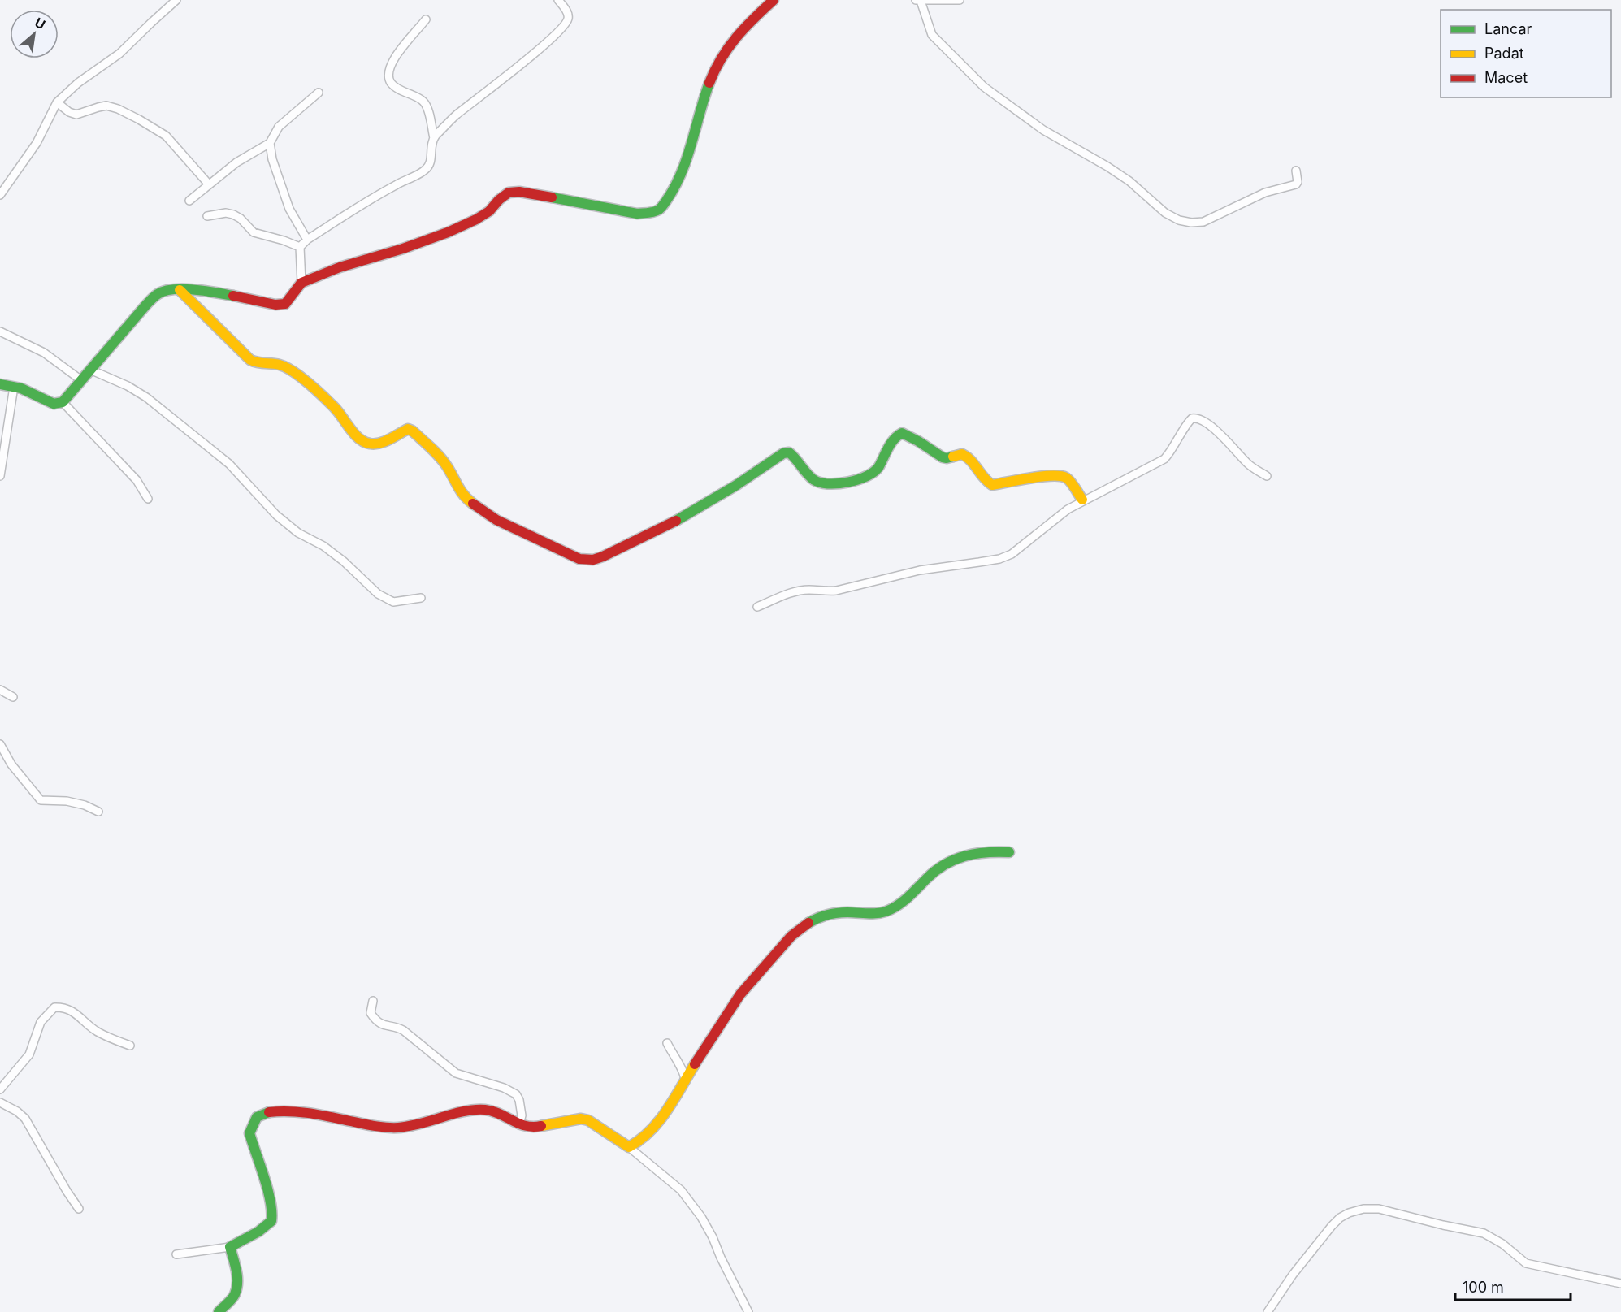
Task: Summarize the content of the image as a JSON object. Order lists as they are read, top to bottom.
{
  "legend": ["Lancar", "Padat", "Macet"],
  "scale_bar": "100 m",
  "north": "top right"
}
